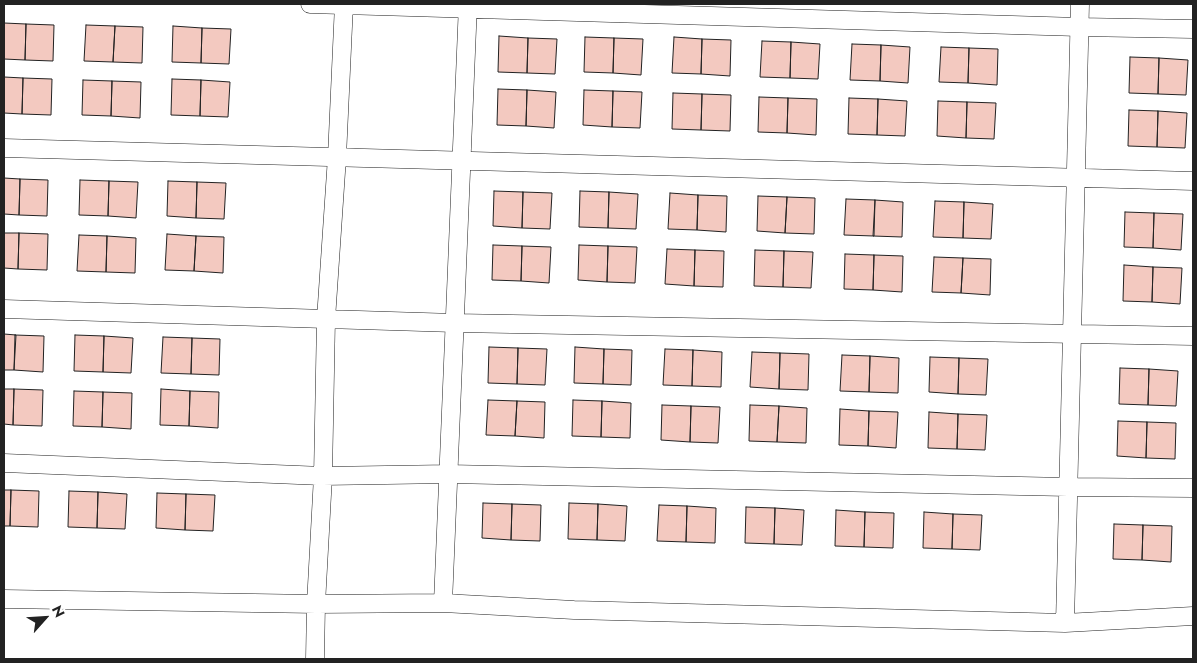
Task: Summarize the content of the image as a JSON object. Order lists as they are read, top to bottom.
{
  "north": "top right"
}
